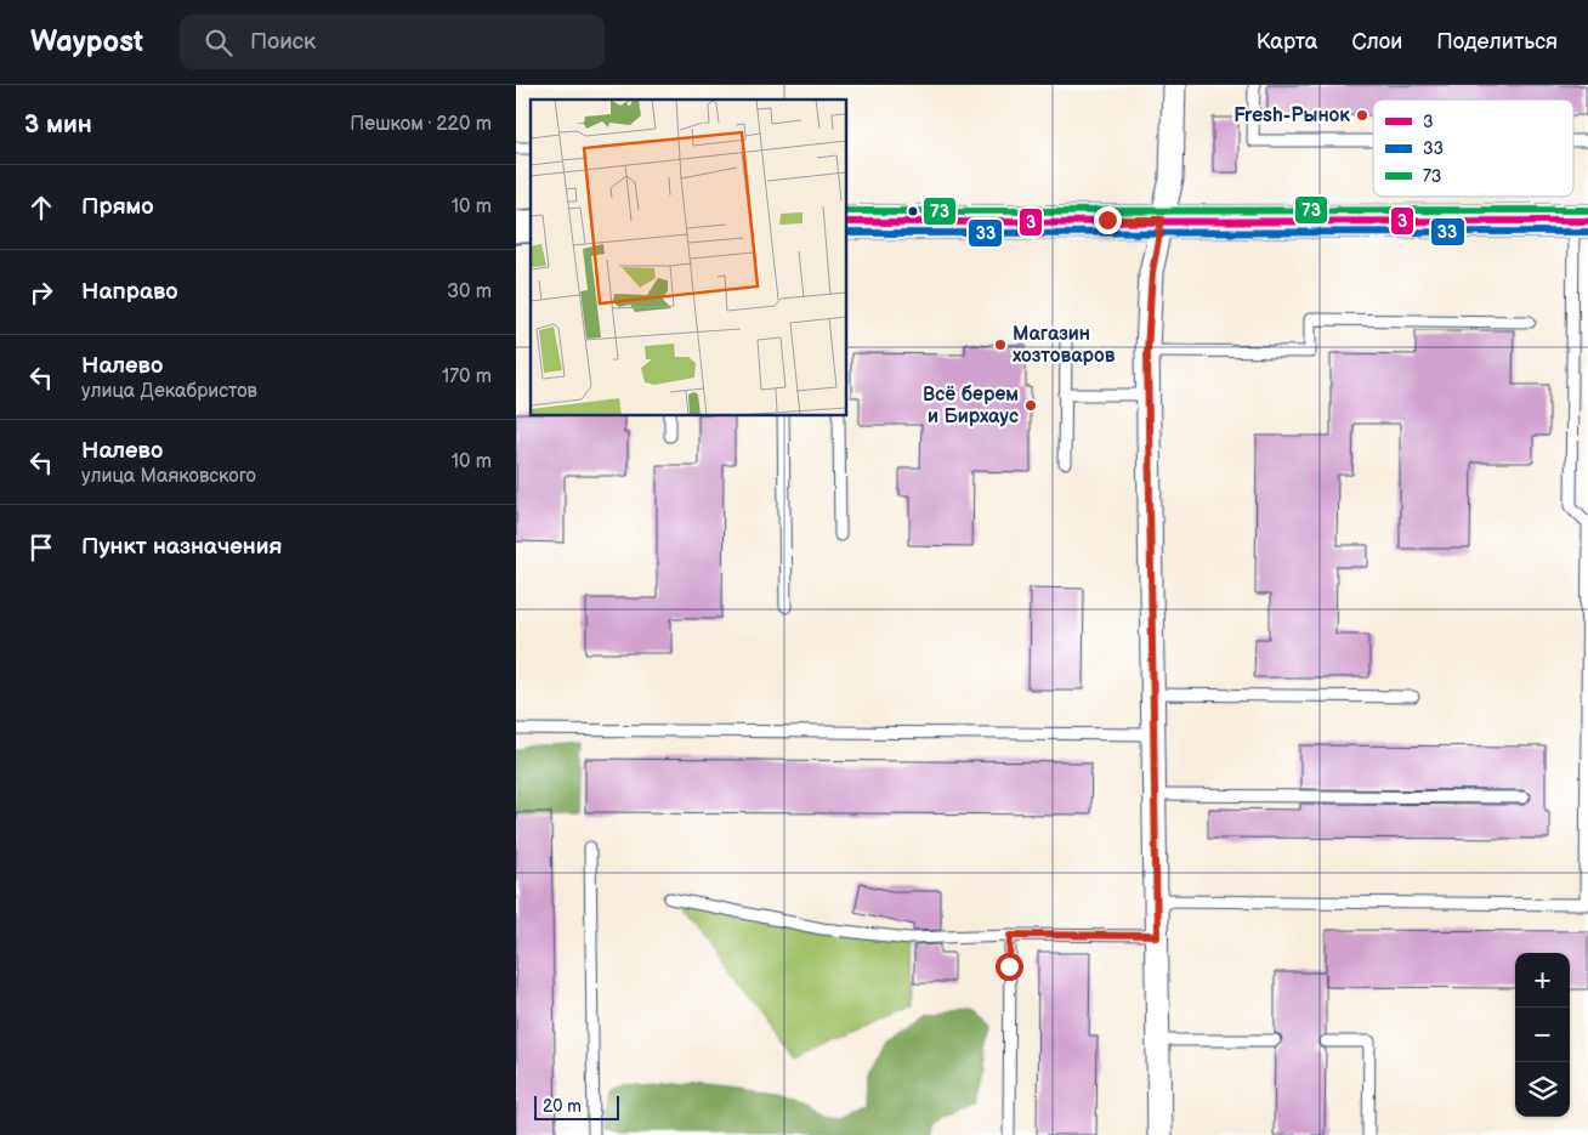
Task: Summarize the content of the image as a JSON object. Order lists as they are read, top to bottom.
{
  "places": ["Fresh-Рынок", "Магазин хозтоваров", "Всё берем и Бирхаус"],
  "lines": ["transit line 73", "transit line 3", "transit line 33"],
  "legend": ["3", "33", "73"],
  "scale_bar": "20 m",
  "page": {
    "header": "Waypost",
    "search": "Поиск",
    "nav": ["Карта", "Слои", "Поделиться"],
    "heading": ["3 мин", "Пешком · 220 m"],
    "list": [
      ["Прямо", "10 m"],
      ["Направо", "30 m"],
      ["Налево", "улица Декабристов", "170 m"],
      ["Налево", "улица Маяковского", "10 m"],
      "Пункт назначения"
    ],
    "map_buttons": ["+", "−"],
    "scale": "20 m"
  }
}
